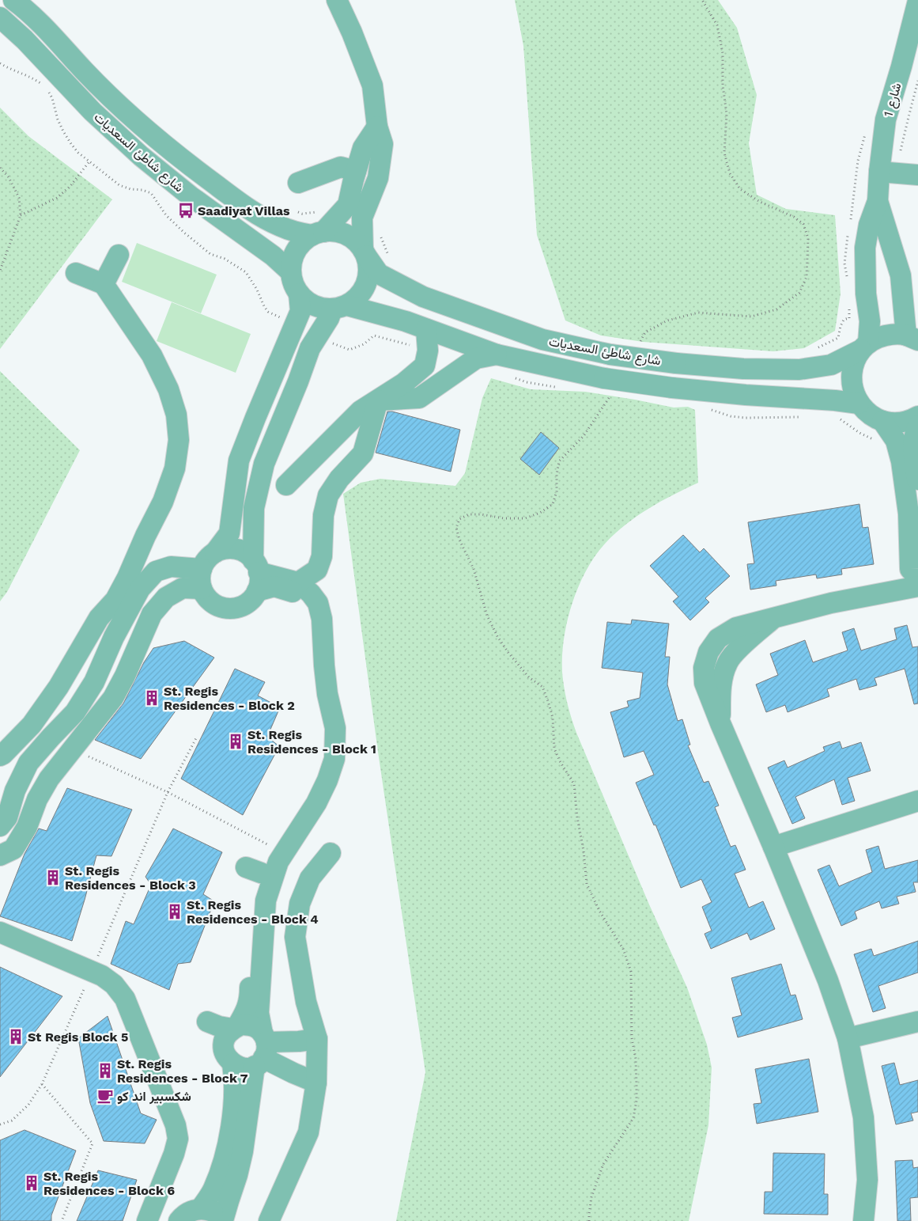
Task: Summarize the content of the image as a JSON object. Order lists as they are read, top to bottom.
{
  "streets": {
    "street": ["شارع 1", "شارع شاطئ السعديات"]
  },
  "crossings": [
    ["شارع 1", "شارع شاطئ السعديات"]
  ],
  "places": {
    "bus stop": ["Saadiyat Villas"],
    "building": [
      "St. Regis Residences - Block 2",
      "St. Regis Residences - Block 1",
      "St. Regis Residences - Block 3",
      "St. Regis Residences - Block 4",
      "St Regis Block 5",
      "St. Regis Residences - Block 7",
      "St. Regis Residences - Block 6"
    ],
    "cafe": ["شكسبير اند كو"]
  }
}
